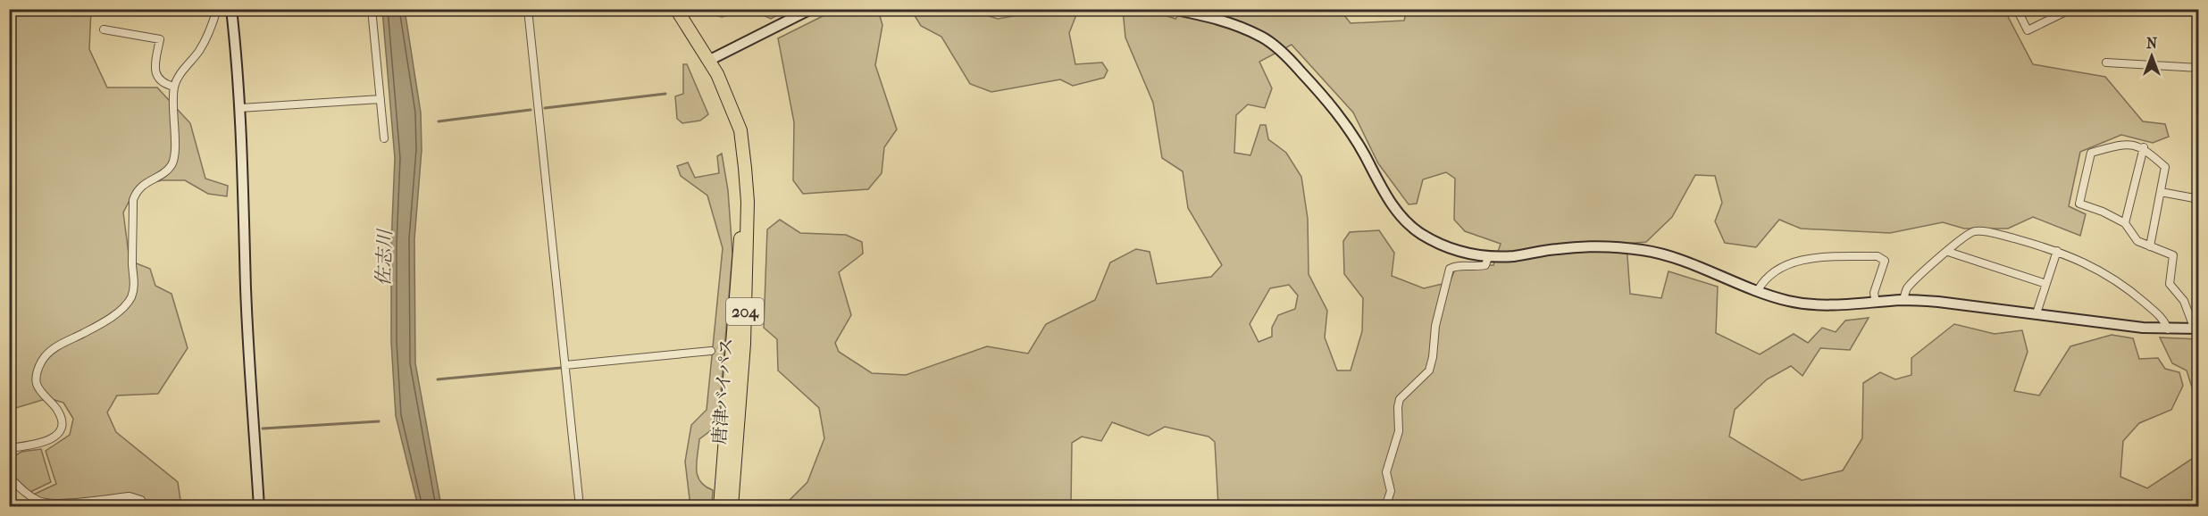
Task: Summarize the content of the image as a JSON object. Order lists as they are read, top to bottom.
{
  "streets": {
    "highway": ["204", "唐津バイパス"]
  },
  "water": ["佐志川"],
  "north": "top"
}
